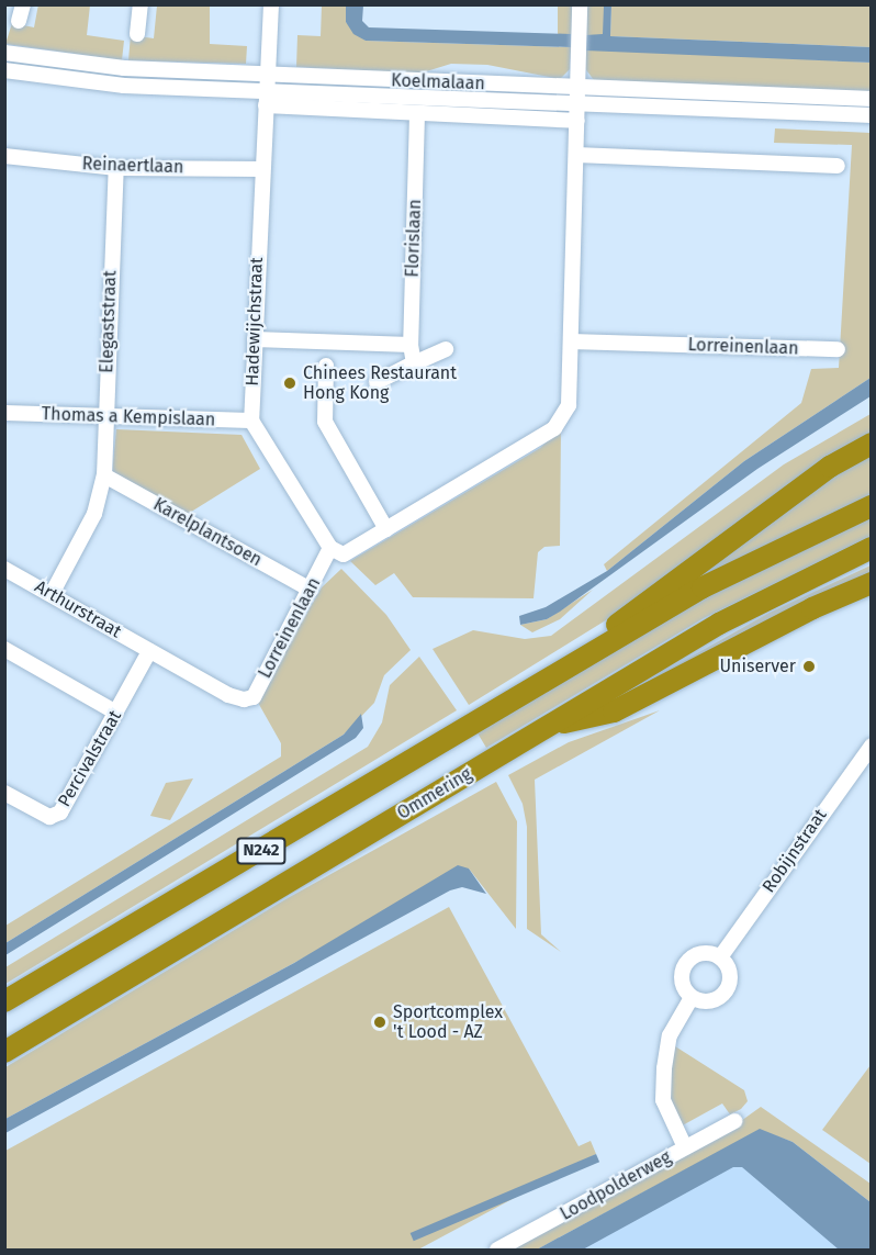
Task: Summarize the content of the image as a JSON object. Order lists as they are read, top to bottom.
{
  "streets": {
    "highway": ["Ommering", "N242"],
    "street": [
      "Koelmalaan",
      "Reinaertlaan",
      "Florislaan",
      "Elegaststraat",
      "Hadewijchstraat",
      "Lorreinenlaan",
      "Thomas a Kempislaan",
      "Karelplantsoen",
      "Arthurstraat",
      "Percivalstraat",
      "Robijnstraat",
      "Loodpolderweg"
    ]
  },
  "crossings": [
    ["Koelmalaan", "Florislaan"],
    ["Koelmalaan", "Hadewijchstraat"],
    ["Reinaertlaan", "Elegaststraat"],
    ["Reinaertlaan", "Hadewijchstraat"],
    ["Elegaststraat", "Thomas a Kempislaan"],
    ["Elegaststraat", "Karelplantsoen"],
    ["Elegaststraat", "Arthurstraat"],
    ["Hadewijchstraat", "Thomas a Kempislaan"],
    ["Lorreinenlaan", "Karelplantsoen"],
    ["Lorreinenlaan", "Arthurstraat"],
    ["Lorreinenlaan", "Percivalstraat"],
    ["Arthurstraat", "Percivalstraat"],
    ["Ommering", "N242"]
  ],
  "places": ["Chinees Restaurant Hong Kong", "Uniserver", "Sportcomplex 't Lood - AZ"]
}
